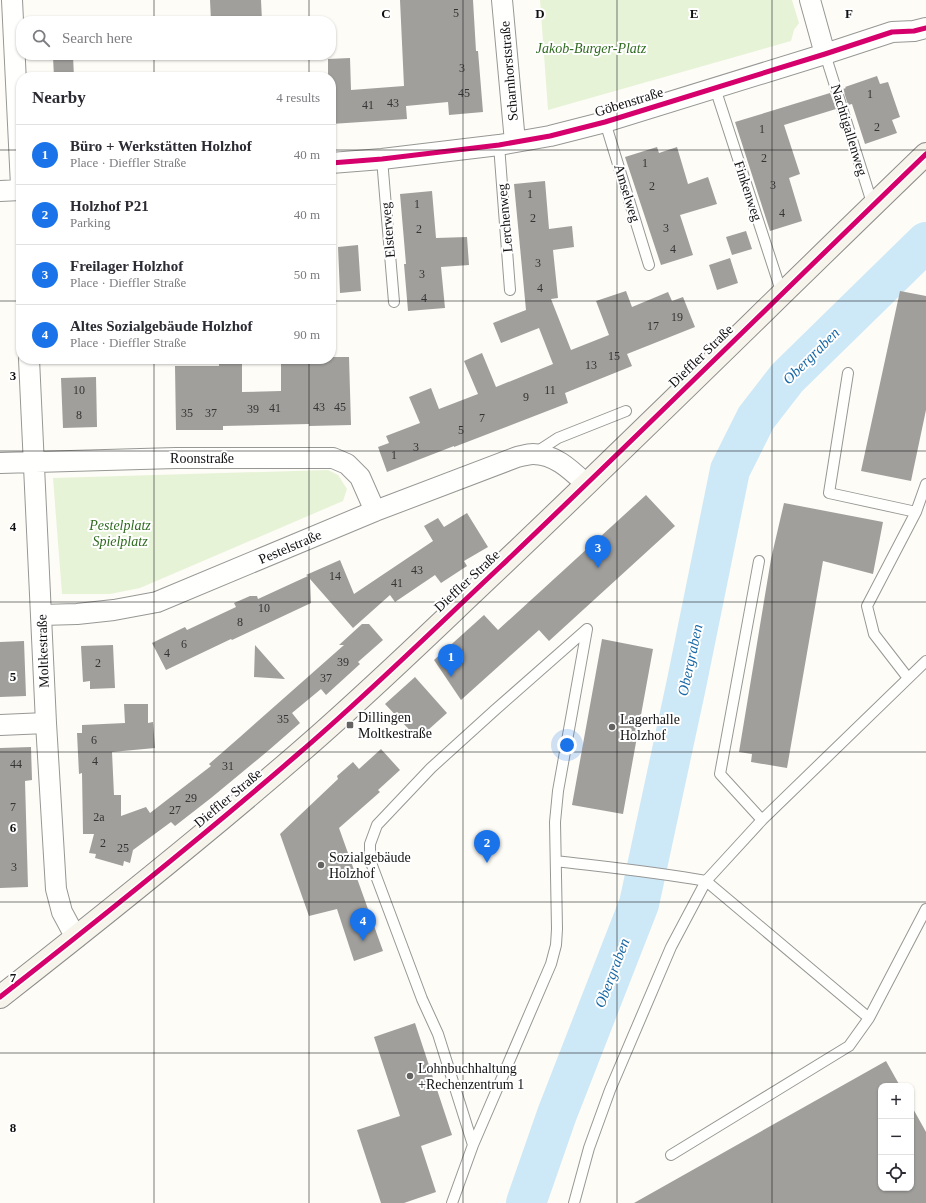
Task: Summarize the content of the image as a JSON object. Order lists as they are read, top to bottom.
{
  "streets": {
    "main road": ["Dieffler Straße"],
    "street": [
      "Scharnhorststraße",
      "Göbenstraße",
      "Roonstraße",
      "Pestelstraße",
      "Moltkestraße"
    ],
    "lane": [
      "Nachtigallenweg",
      "Finkenweg",
      "Amselweg",
      "Lerchenweg",
      "Elsterweg"
    ]
  },
  "crossings": [
    ["Scharnhorststraße", "Göbenstraße"],
    ["Scharnhorststraße", "Lerchenweg"],
    ["Göbenstraße", "Nachtigallenweg"],
    ["Göbenstraße", "Finkenweg"],
    ["Göbenstraße", "Amselweg"],
    ["Göbenstraße", "Lerchenweg"],
    ["Göbenstraße", "Elsterweg"],
    ["Nachtigallenweg", "Dieffler Straße"],
    ["Finkenweg", "Dieffler Straße"],
    ["Dieffler Straße", "Pestelstraße"],
    ["Dieffler Straße", "Moltkestraße"],
    ["Roonstraße", "Pestelstraße"],
    ["Roonstraße", "Moltkestraße"],
    ["Pestelstraße", "Moltkestraße"]
  ],
  "water": ["Obergraben"],
  "parks": ["Jakob-Burger-Platz", "Pestelplatz Spielplatz"],
  "places": {
    "transit": ["Dillingen Moltkestraße"],
    "other": ["Lagerhalle Holzhof", "Sozialgebäude Holzhof", "Lohnbuchhaltung +Rechenzentrum 1"]
  },
  "house_numbers": [
    "5",
    "3",
    "45",
    "1",
    "43",
    "41",
    "2",
    "1",
    "2",
    "1",
    "3",
    "2",
    "1",
    "1",
    "4",
    "2",
    "3",
    "2",
    "4",
    "3",
    "3",
    "4",
    "4",
    "19",
    "17",
    "15",
    "13",
    "10",
    "11",
    "9",
    "43",
    "45",
    "41",
    "39",
    "35",
    "37",
    "8",
    "7",
    "5",
    "3",
    "1",
    "43",
    "14",
    "41",
    "10",
    "8",
    "6",
    "4",
    "39",
    "2",
    "37",
    "35",
    "6",
    "4",
    "44",
    "31",
    "29",
    "7",
    "27",
    "2a",
    "2",
    "25",
    "3"
  ],
  "page": {
    "search": "Search here",
    "heading": ["Nearby", "4 results"],
    "list": [
      {
        "mark": "1",
        "name": "Büro + Werkstätten Holzhof",
        "note": "Place · Dieffler Straße",
        "value": "40 m"
      },
      {
        "mark": "2",
        "name": "Holzhof P21",
        "note": "Parking",
        "value": "40 m"
      },
      {
        "mark": "3",
        "name": "Freilager Holzhof",
        "note": "Place · Dieffler Straße",
        "value": "50 m"
      },
      {
        "mark": "4",
        "name": "Altes Sozialgebäude Holzhof",
        "note": "Place · Dieffler Straße",
        "value": "90 m"
      }
    ],
    "pins": [
      "3",
      "1",
      "2",
      "4"
    ],
    "map_buttons": ["+", "−"]
  },
  "grid": {
    "columns": [
      "C",
      "D",
      "E",
      "F"
    ],
    "rows": [
      "3",
      "4",
      "5",
      "6",
      "7",
      "8"
    ]
  }
}
